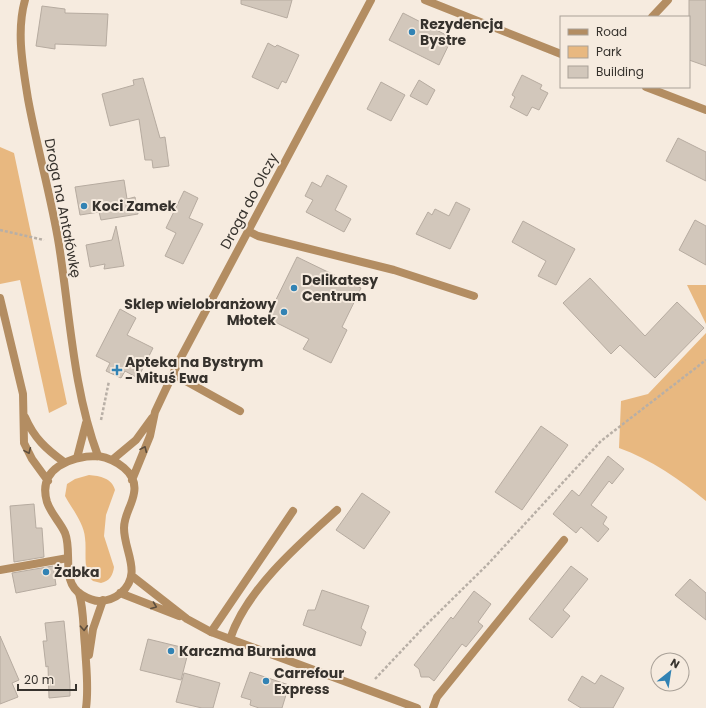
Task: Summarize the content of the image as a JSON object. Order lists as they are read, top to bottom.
{
  "streets": {
    "street": ["Droga do Olczy", "Droga na Antałówkę"]
  },
  "places": {
    "other": [
      "Rezydencja Bystre",
      "Koci Zamek",
      "Delikatesy Centrum",
      "Sklep wielobranżowy Młotek",
      "Żabka",
      "Karczma Burniawa",
      "Carrefour Express"
    ],
    "health": ["Apteka na Bystrym - Mituś Ewa"]
  },
  "legend": ["Road", "Park", "Building"],
  "scale_bar": "20 m",
  "north": "top right"
}
